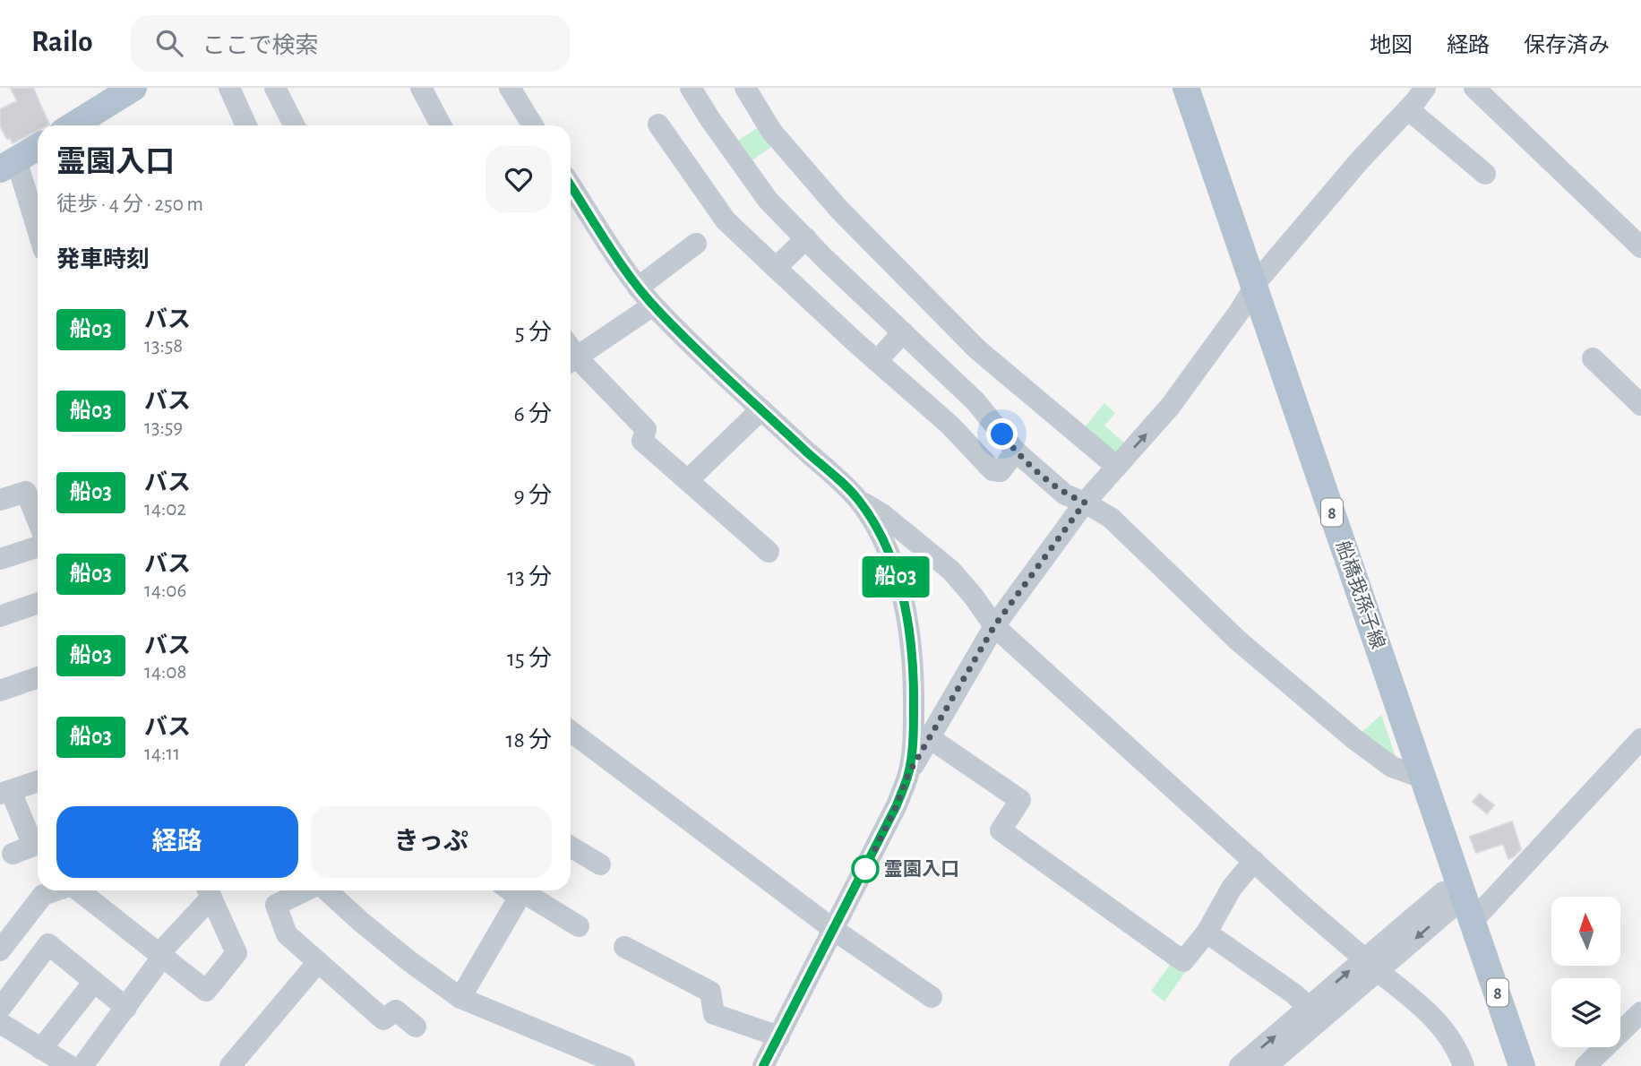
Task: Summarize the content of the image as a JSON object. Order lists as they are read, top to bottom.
{
  "streets": {
    "main road": ["8", "船橋我孫子線"]
  },
  "places": ["霊園入口"],
  "lines": ["bus line 船03"],
  "north": "top",
  "page": {
    "header": "Railo",
    "search": "ここで検索",
    "nav": ["地図", "経路", "保存済み"],
    "on_map": "船03",
    "heading": [
      ["霊園入口", "徒歩 · 4 分 · 250 m"],
      "発車時刻"
    ],
    "list": [
      {
        "mark": "船03",
        "name": "バス",
        "note": "13:58",
        "value": "5 分"
      },
      {
        "mark": "船03",
        "name": "バス",
        "note": "13:59",
        "value": "6 分"
      },
      {
        "mark": "船03",
        "name": "バス",
        "note": "14:02",
        "value": "9 分"
      },
      {
        "mark": "船03",
        "name": "バス",
        "note": "14:06",
        "value": "13 分"
      },
      {
        "mark": "船03",
        "name": "バス",
        "note": "14:08",
        "value": "15 分"
      },
      {
        "mark": "船03",
        "name": "バス",
        "note": "14:11",
        "value": "18 分"
      }
    ],
    "buttons": ["経路", "きっぷ"]
  }
}
